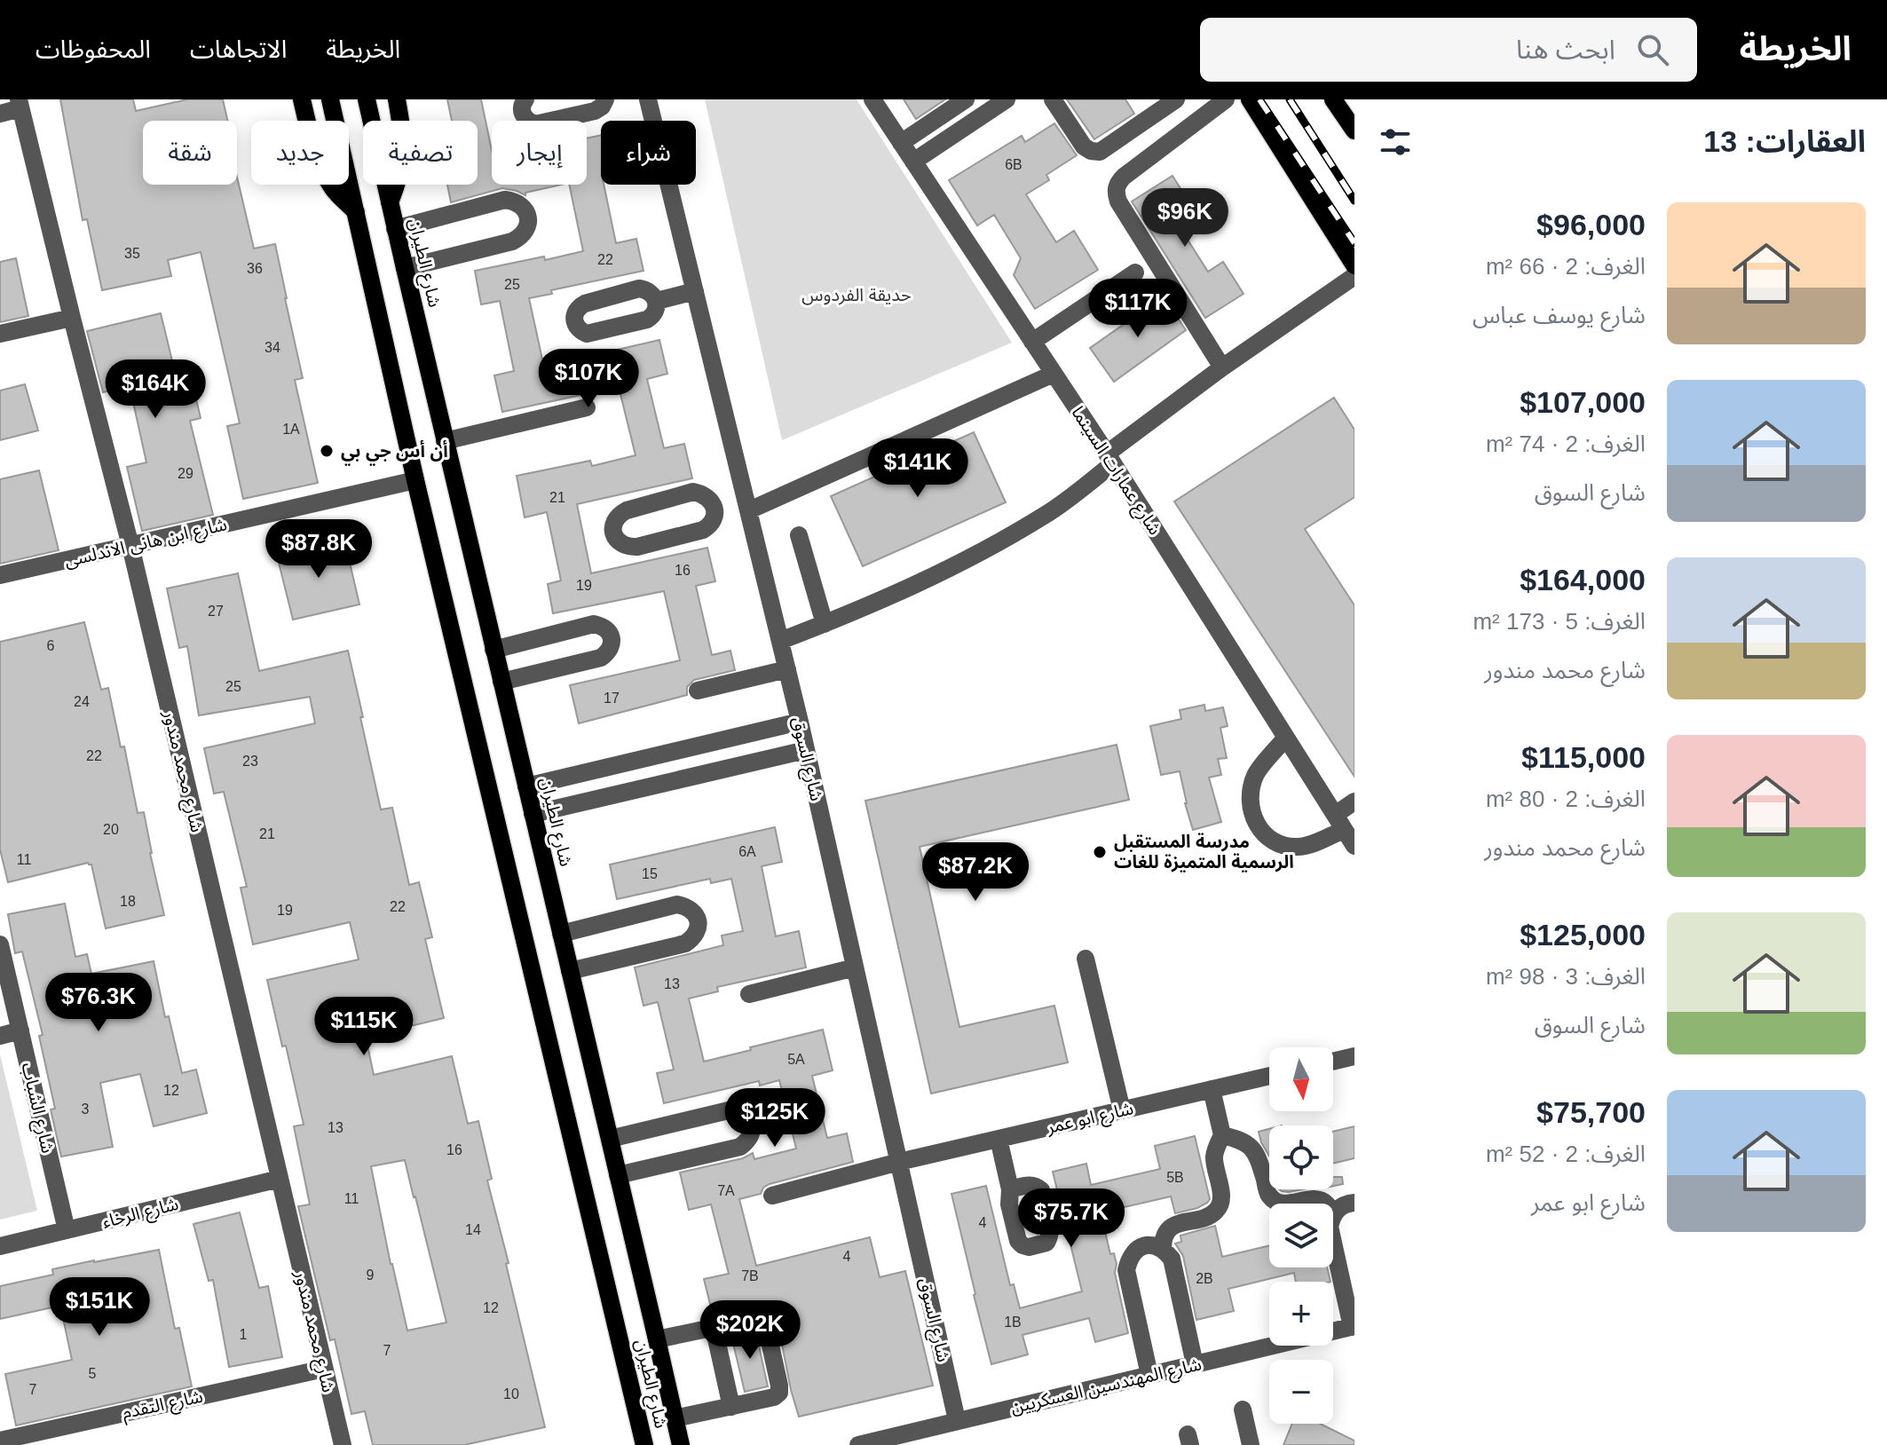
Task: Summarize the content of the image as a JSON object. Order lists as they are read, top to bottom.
{
  "streets": {
    "main road": ["شارع الطيران"],
    "street": [
      "شارع عمارات السينما",
      "شارع ابن هانى الاندلسى",
      "شارع السوق",
      "شارع محمد مندور",
      "شارع الشباب",
      "شارع ابو عمر",
      "شارع الرخاء",
      "شارع المهندسين العسكريين",
      "شارع التقدم"
    ]
  },
  "crossings": [
    ["شارع الطيران", "شارع ابن هانى الاندلسى"],
    ["شارع ابن هانى الاندلسى", "شارع محمد مندور"],
    ["شارع السوق", "شارع ابو عمر"],
    ["شارع السوق", "شارع المهندسين العسكريين"],
    ["شارع محمد مندور", "شارع الرخاء"],
    ["شارع محمد مندور", "شارع التقدم"],
    ["شارع الشباب", "شارع الرخاء"]
  ],
  "parks": ["حديقة الفردوس"],
  "places": ["أن أس جي بي", "مدرسة المستقبل الرسمية المتميزة للغات"],
  "house_numbers": [
    "6B",
    "35",
    "22",
    "36",
    "25",
    "34",
    "1A",
    "29",
    "21",
    "16",
    "19",
    "27",
    "6",
    "25",
    "17",
    "24",
    "22",
    "23",
    "20",
    "21",
    "6A",
    "11",
    "15",
    "18",
    "22",
    "19",
    "13",
    "5A",
    "12",
    "3",
    "13",
    "16",
    "5B",
    "7A",
    "11",
    "4",
    "14",
    "4",
    "9",
    "7B",
    "2B",
    "12",
    "1B",
    "1",
    "7",
    "5",
    "7",
    "10"
  ],
  "north": "bottom",
  "page": {
    "header": "الخريطة",
    "search": "ابحث هنا",
    "nav": ["الخريطة", "الاتجاهات", "المحفوظات"],
    "heading": "العقارات: 13",
    "chip": [
      "شراء",
      "إيجار",
      "تصفية",
      "جديد",
      "شقة"
    ],
    "list": [
      {
        "name": "$96,000",
        "note": "الغرف: 2 · 66 m² · شارع يوسف عباس"
      },
      {
        "name": "$107,000",
        "note": "الغرف: 2 · 74 m² · شارع السوق"
      },
      {
        "name": "$164,000",
        "note": "الغرف: 5 · 173 m² · شارع محمد مندور"
      },
      {
        "name": "$115,000",
        "note": "الغرف: 2 · 80 m² · شارع محمد مندور"
      },
      {
        "name": "$125,000",
        "note": "الغرف: 3 · 98 m² · شارع السوق"
      },
      {
        "name": "$75,700",
        "note": "الغرف: 2 · 52 m² · شارع ابو عمر"
      }
    ],
    "price": [
      "$96K",
      "$117K",
      "$107K",
      "$164K",
      "$141K",
      "$87.8K",
      "$87.2K",
      "$76.3K",
      "$115K",
      "$125K",
      "$75.7K",
      "$151K",
      "$202K"
    ],
    "map_buttons": ["+", "−"]
  }
}
